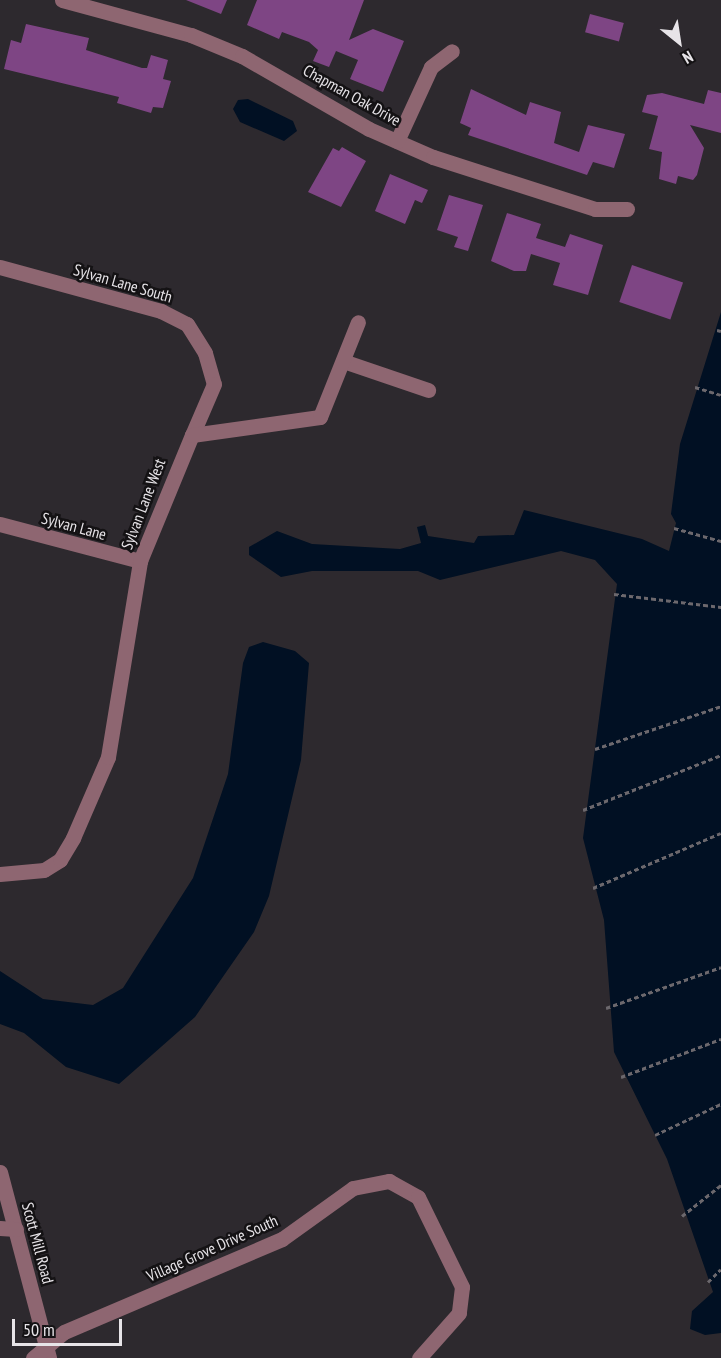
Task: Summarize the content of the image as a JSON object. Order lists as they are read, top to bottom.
{
  "streets": {
    "street": [
      "Chapman Oak Drive",
      "Sylvan Lane South",
      "Sylvan Lane West",
      "Sylvan Lane",
      "Scott Mill Road",
      "Village Grove Drive South"
    ]
  },
  "crossings": [
    ["Sylvan Lane South", "Sylvan Lane West"],
    ["Sylvan Lane West", "Sylvan Lane"],
    ["Scott Mill Road", "Village Grove Drive South"]
  ],
  "scale_bar": "50 m",
  "north": "bottom right"
}
